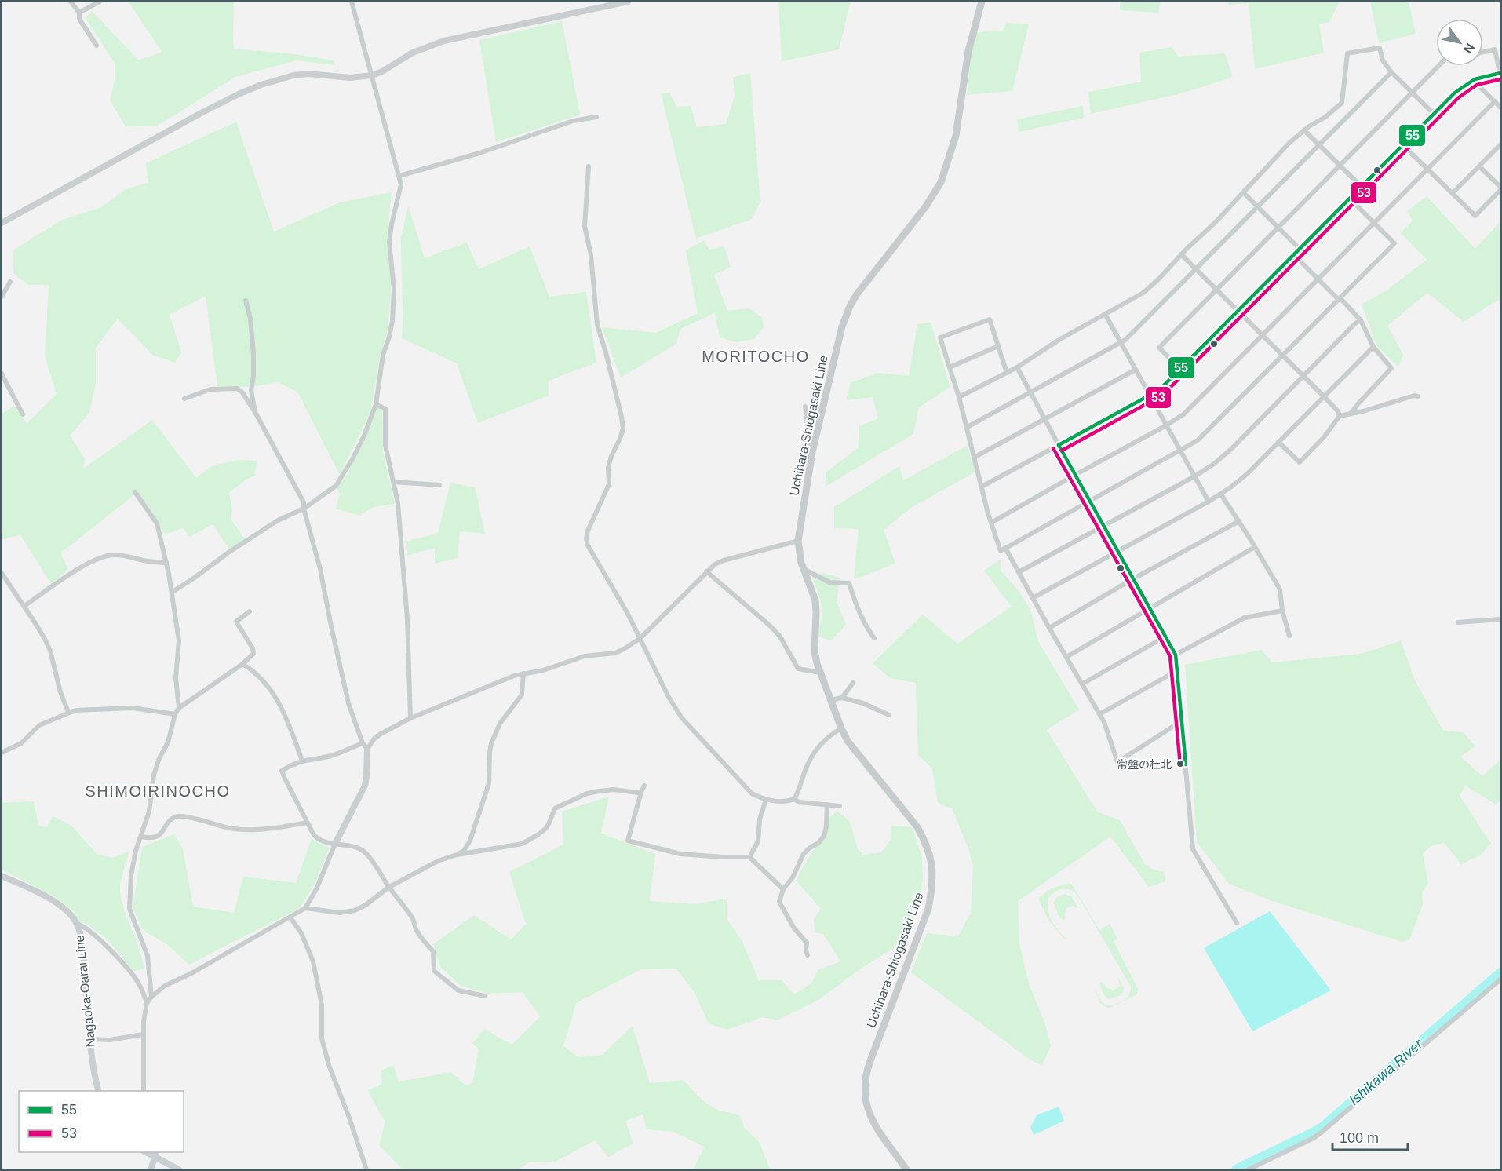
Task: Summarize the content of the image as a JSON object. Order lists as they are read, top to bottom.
{
  "streets": {
    "main road": ["Uchihara-Shiogasaki Line"],
    "street": ["Nagaoka-Oarai Line"]
  },
  "districts": ["MORITOCHO", "SHIMOIRINOCHO"],
  "water": ["Ishikawa River"],
  "places": ["常盤の杜北"],
  "lines": ["transit line 55", "transit line 53"],
  "legend": ["55", "53"],
  "scale_bar": "100 m",
  "north": "bottom right"
}
